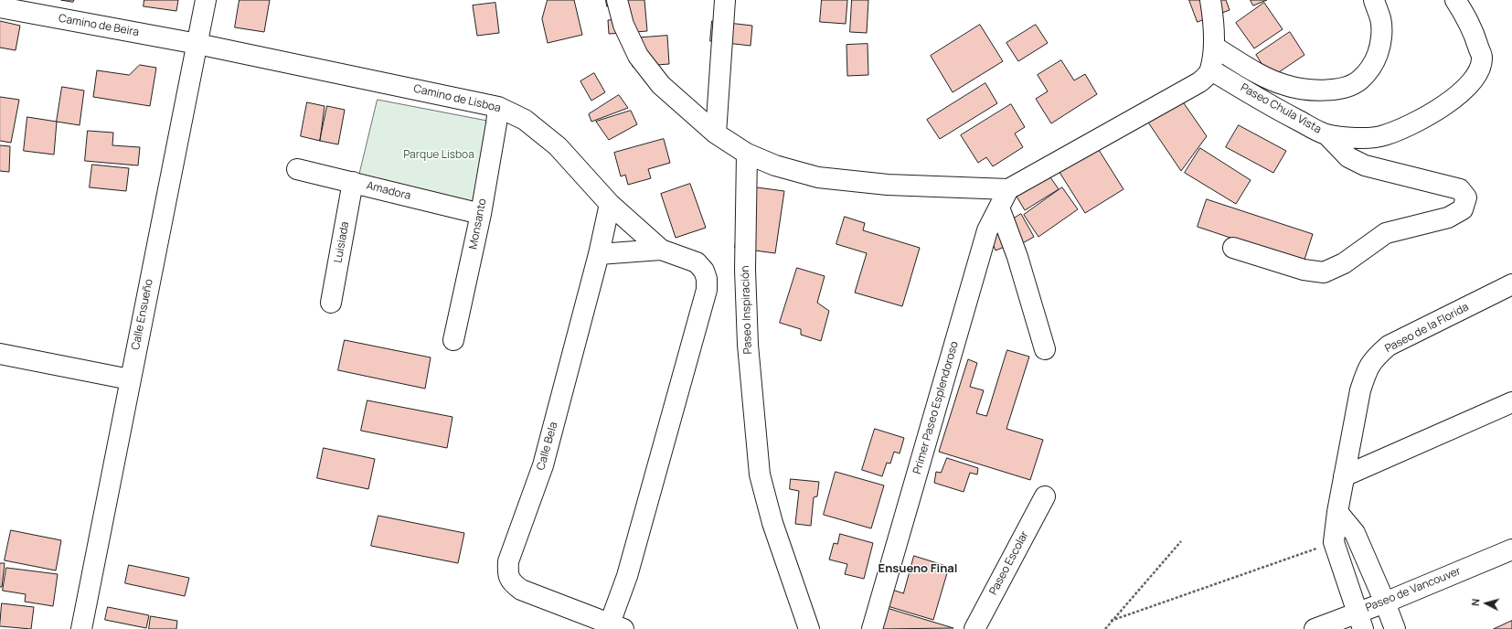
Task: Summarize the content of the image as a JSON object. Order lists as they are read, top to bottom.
{
  "streets": {
    "street": [
      "Camino de Beira",
      "Camino de Lisboa",
      "Paseo Chula Vista",
      "Amadora",
      "Monsanto",
      "Luisiada",
      "Paseo Inspiración",
      "Calle Ensueño",
      "Paseo de la Florida",
      "Primer Paseo Esplendoroso",
      "Calle Bela",
      "Paseo Escolar",
      "Paseo de Vancouver"
    ]
  },
  "crossings": [
    ["Camino de Beira", "Camino de Lisboa"],
    ["Camino de Beira", "Calle Ensueño"],
    ["Camino de Lisboa", "Monsanto"],
    ["Camino de Lisboa", "Calle Ensueño"],
    ["Camino de Lisboa", "Calle Bela"],
    ["Amadora", "Monsanto"],
    ["Amadora", "Luisiada"],
    ["Paseo de la Florida", "Paseo de Vancouver"]
  ],
  "districts": ["Ensueno Final"],
  "parks": ["Parque Lisboa"],
  "north": "left"
}
